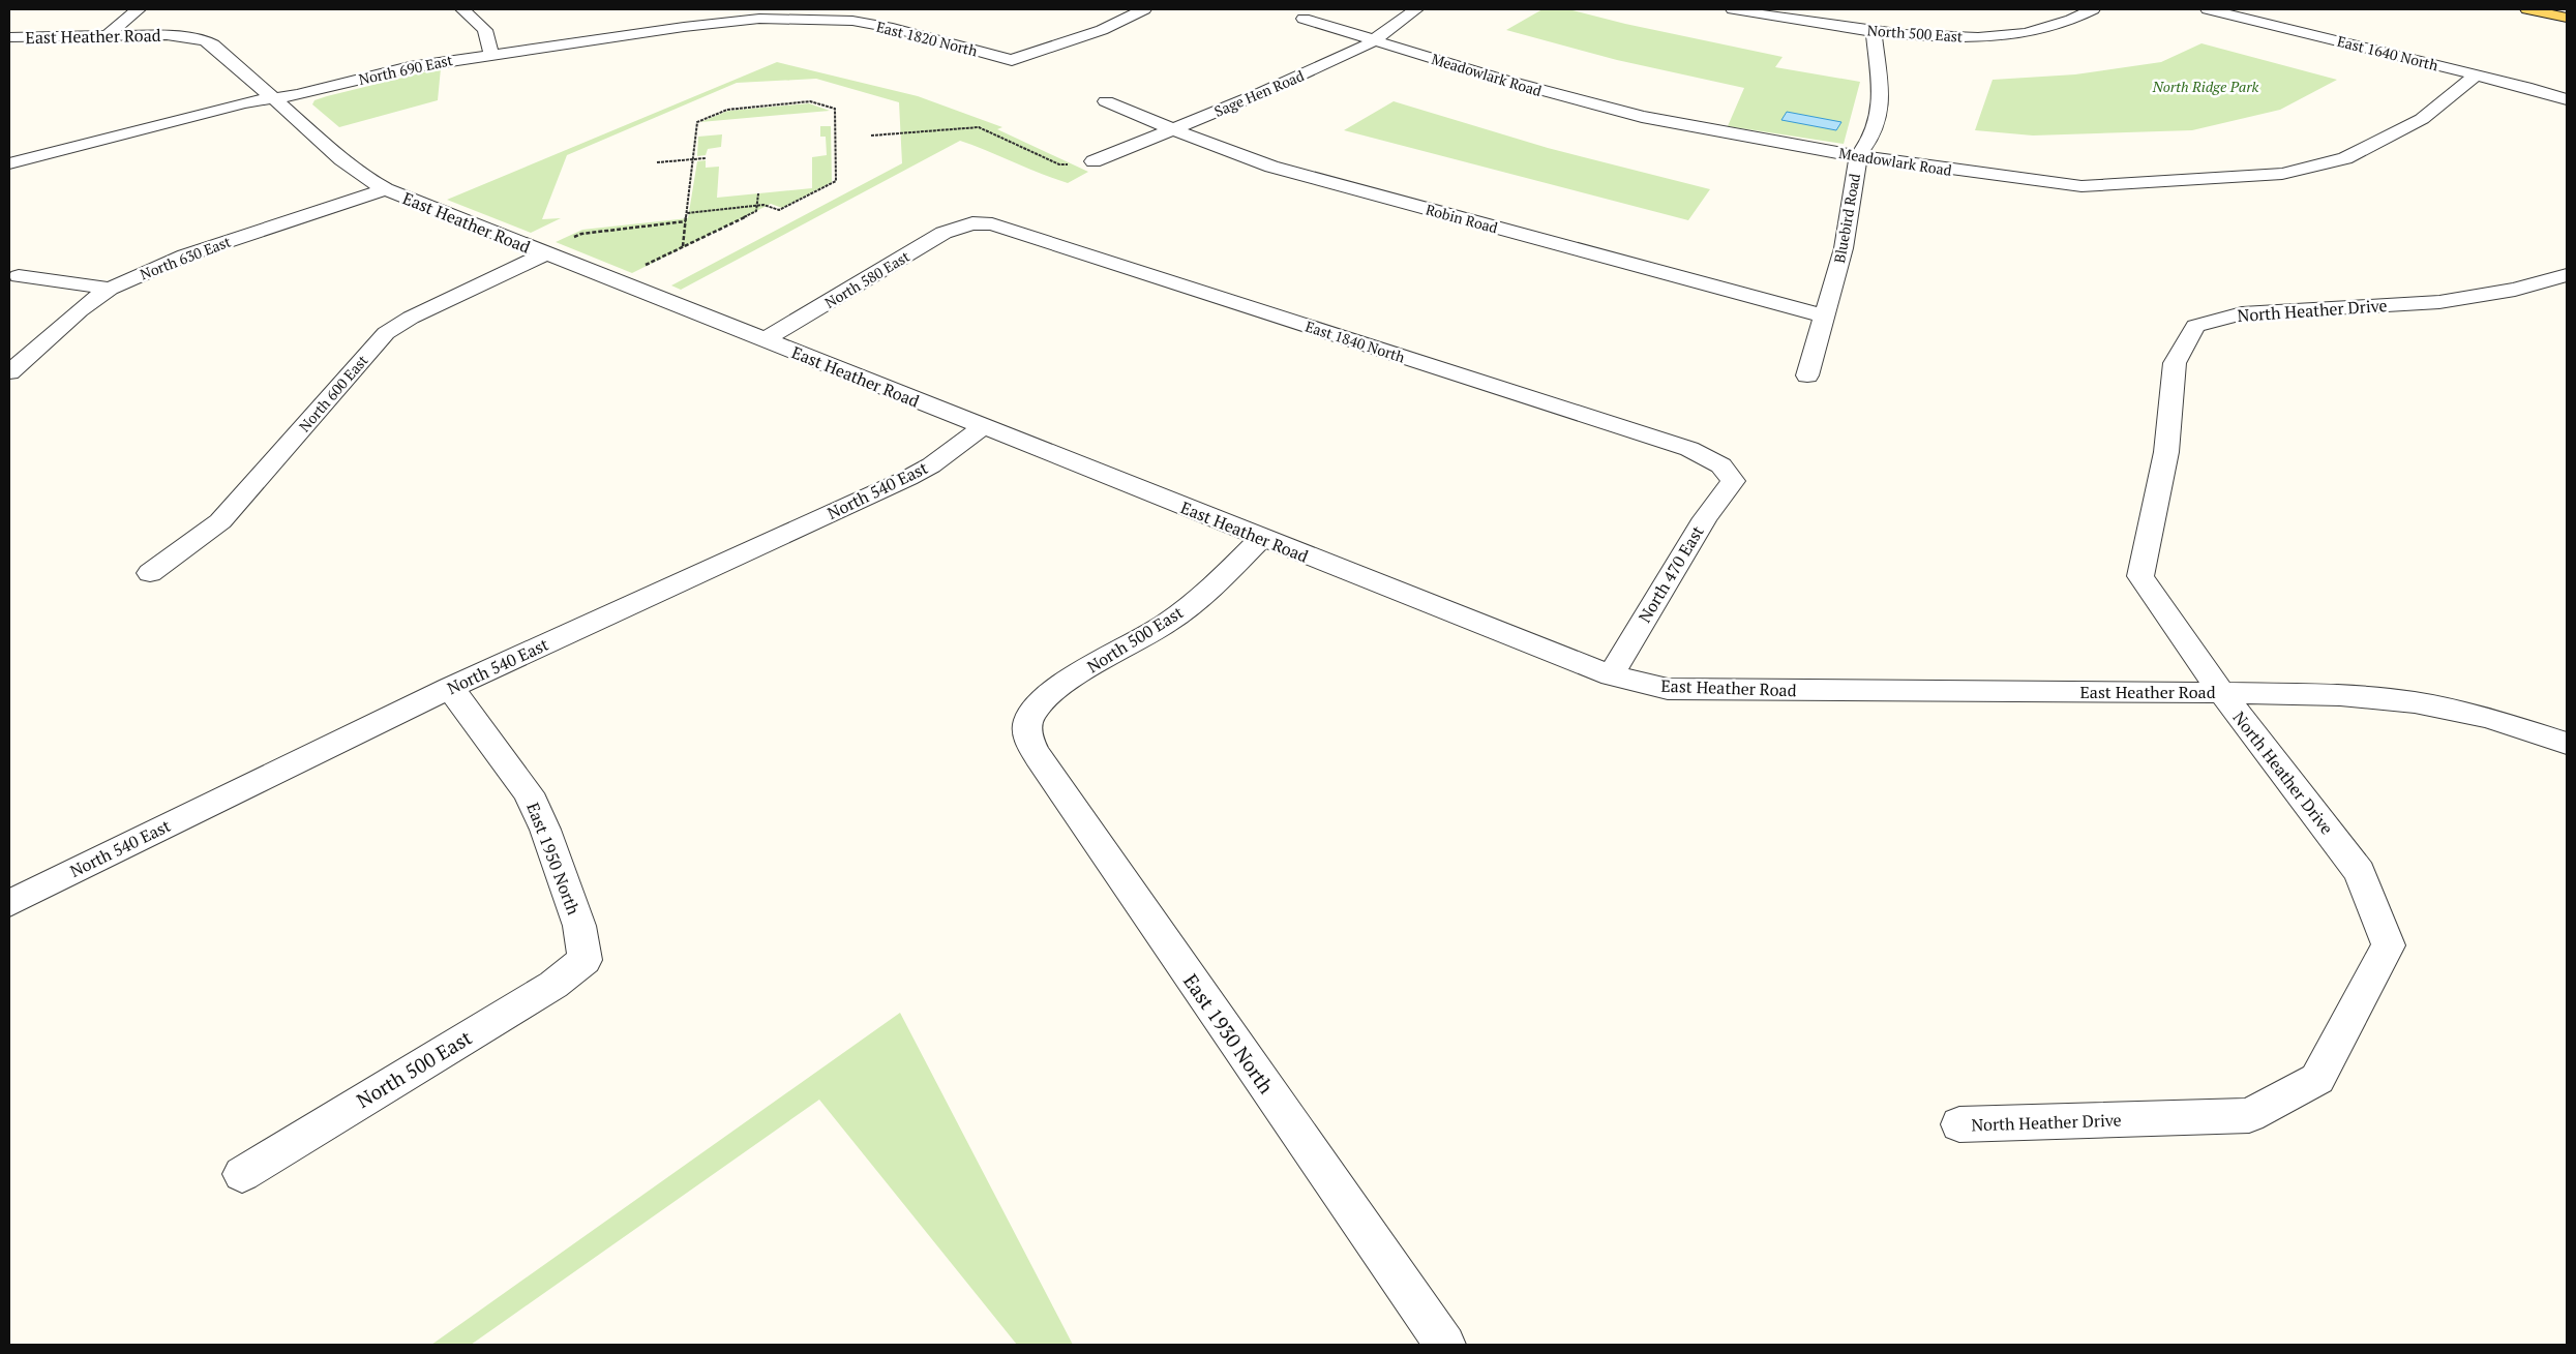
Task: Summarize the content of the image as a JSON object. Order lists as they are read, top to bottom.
{
  "streets": {
    "street": [
      "North 500 East",
      "East Heather Road",
      "East 1820 North",
      "East 1640 North",
      "North 690 East",
      "Meadowlark Road",
      "Sage Hen Road",
      "Robin Road",
      "Bluebird Road",
      "North 630 East",
      "North 580 East",
      "North Heather Drive",
      "East 1840 North",
      "North 600 East",
      "North 540 East",
      "North 470 East",
      "East 1950 North",
      "East 1930 North"
    ]
  },
  "crossings": [
    ["North 500 East", "East Heather Road"],
    ["North 500 East", "Bluebird Road"],
    ["North 500 East", "East 1950 North"],
    ["North 500 East", "East 1930 North"],
    ["East Heather Road", "North 690 East"],
    ["East Heather Road", "North 630 East"],
    ["East Heather Road", "North 580 East"],
    ["East Heather Road", "North Heather Drive"],
    ["East Heather Road", "North 600 East"],
    ["East Heather Road", "North 540 East"],
    ["East Heather Road", "North 470 East"],
    ["East 1820 North", "North 690 East"],
    ["East 1640 North", "Meadowlark Road"],
    ["Meadowlark Road", "Sage Hen Road"],
    ["Meadowlark Road", "Bluebird Road"],
    ["Sage Hen Road", "Robin Road"],
    ["Robin Road", "Bluebird Road"],
    ["North 580 East", "East 1840 North"],
    ["East 1840 North", "North 470 East"],
    ["North 540 East", "East 1950 North"]
  ],
  "parks": ["North Ridge Park"]
}
